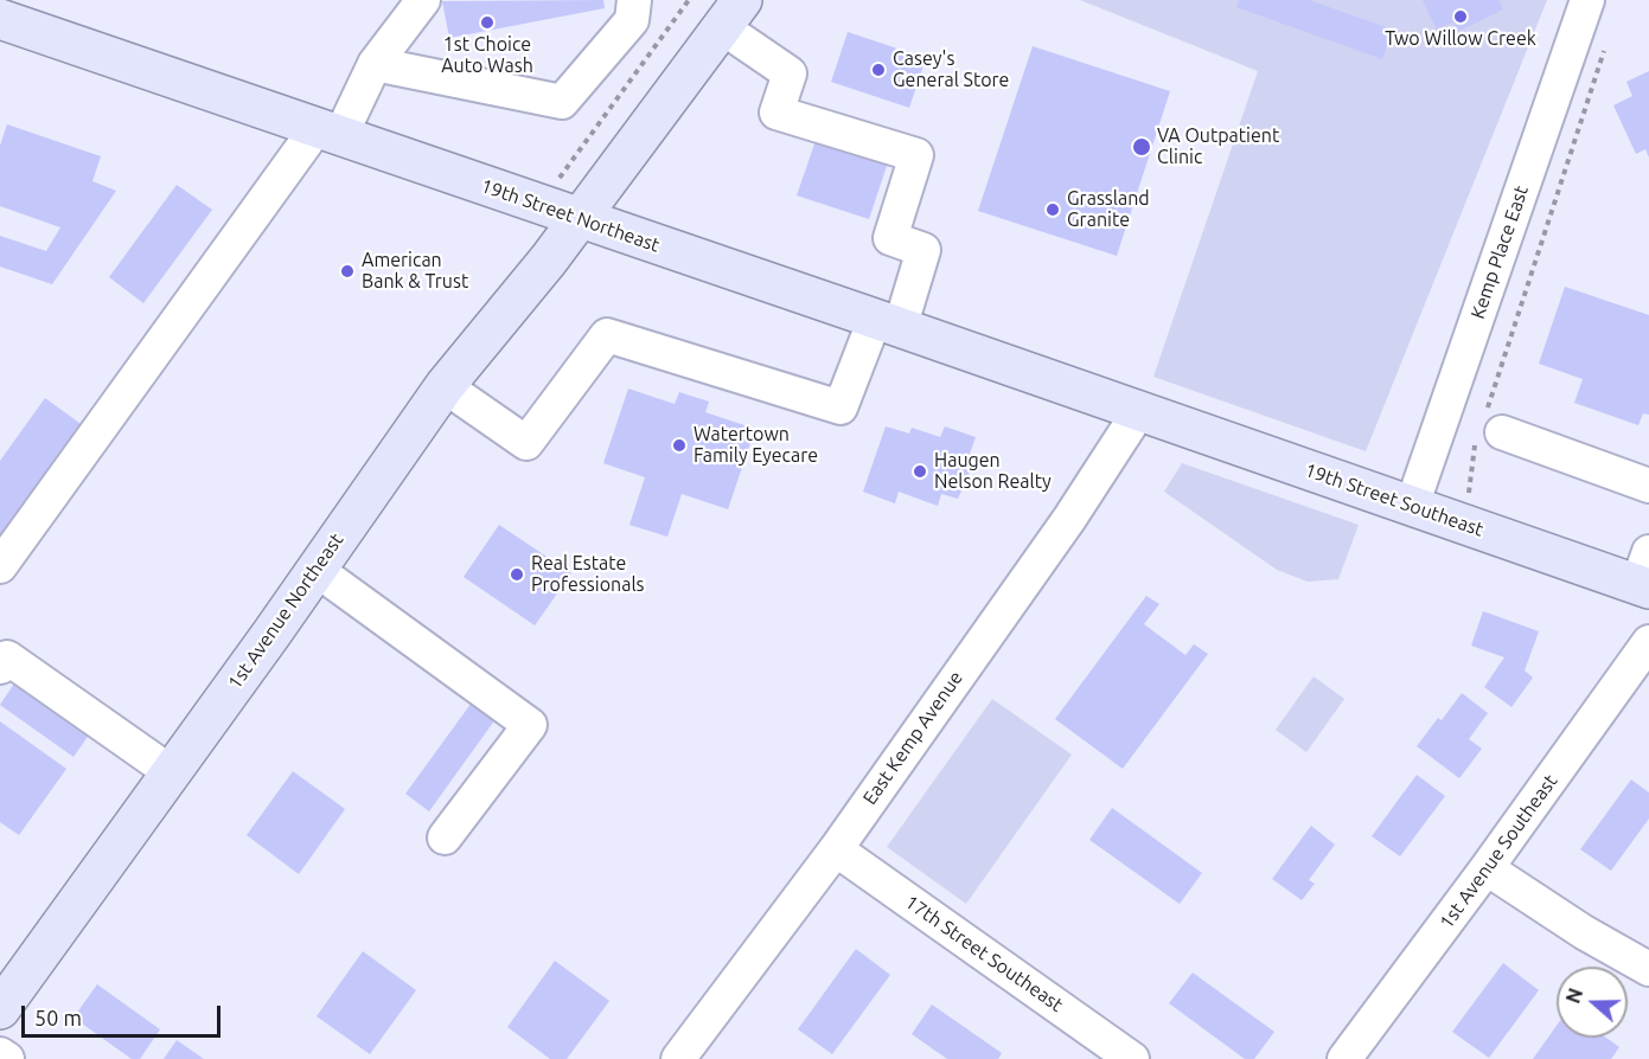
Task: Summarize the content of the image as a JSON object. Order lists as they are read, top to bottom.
{
  "streets": {
    "main road": ["19th Street Northeast", "19th Street Southeast", "1st Avenue Northeast"],
    "street": [
      "Kemp Place East",
      "East Kemp Avenue",
      "1st Avenue Southeast",
      "17th Street Southeast"
    ]
  },
  "crossings": [
    ["19th Street Northeast", "19th Street Southeast"],
    ["19th Street Northeast", "1st Avenue Northeast"],
    ["19th Street Northeast", "East Kemp Avenue"],
    ["Kemp Place East", "19th Street Southeast"],
    ["19th Street Southeast", "East Kemp Avenue"],
    ["East Kemp Avenue", "17th Street Southeast"]
  ],
  "places": [
    "Two Willow Creek",
    "1st Choice Auto Wash",
    "Casey's General Store",
    "VA Outpatient Clinic",
    "Grassland Granite",
    "American Bank & Trust",
    "Watertown Family Eyecare",
    "Haugen Nelson Realty",
    "Real Estate Professionals"
  ],
  "scale_bar": "50 m",
  "north": "left"
}
